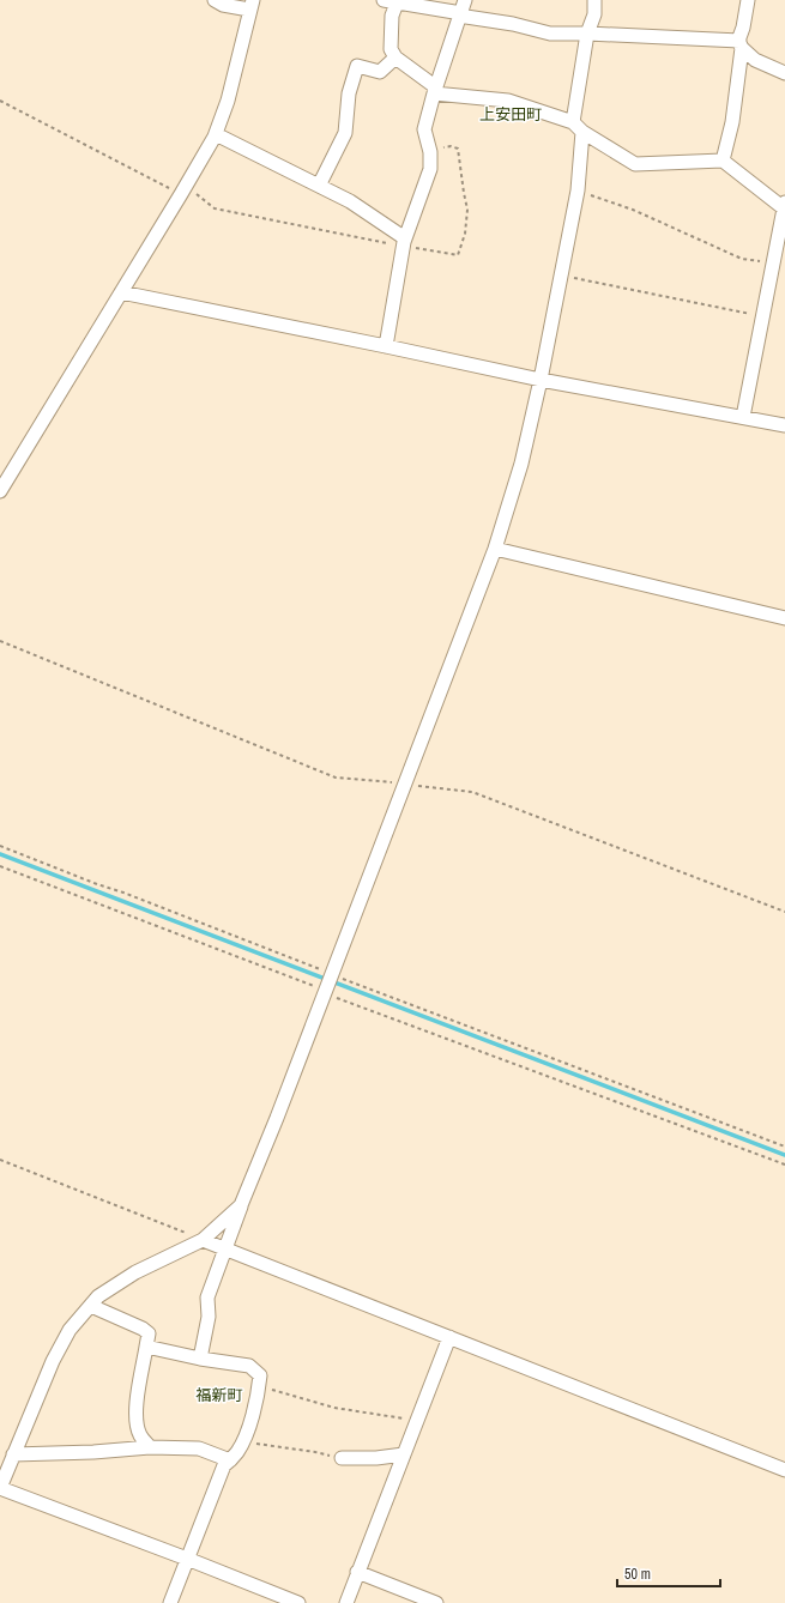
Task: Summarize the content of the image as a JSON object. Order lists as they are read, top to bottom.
{
  "districts": ["上安田町", "福新町"],
  "scale_bar": "50 m"
}
